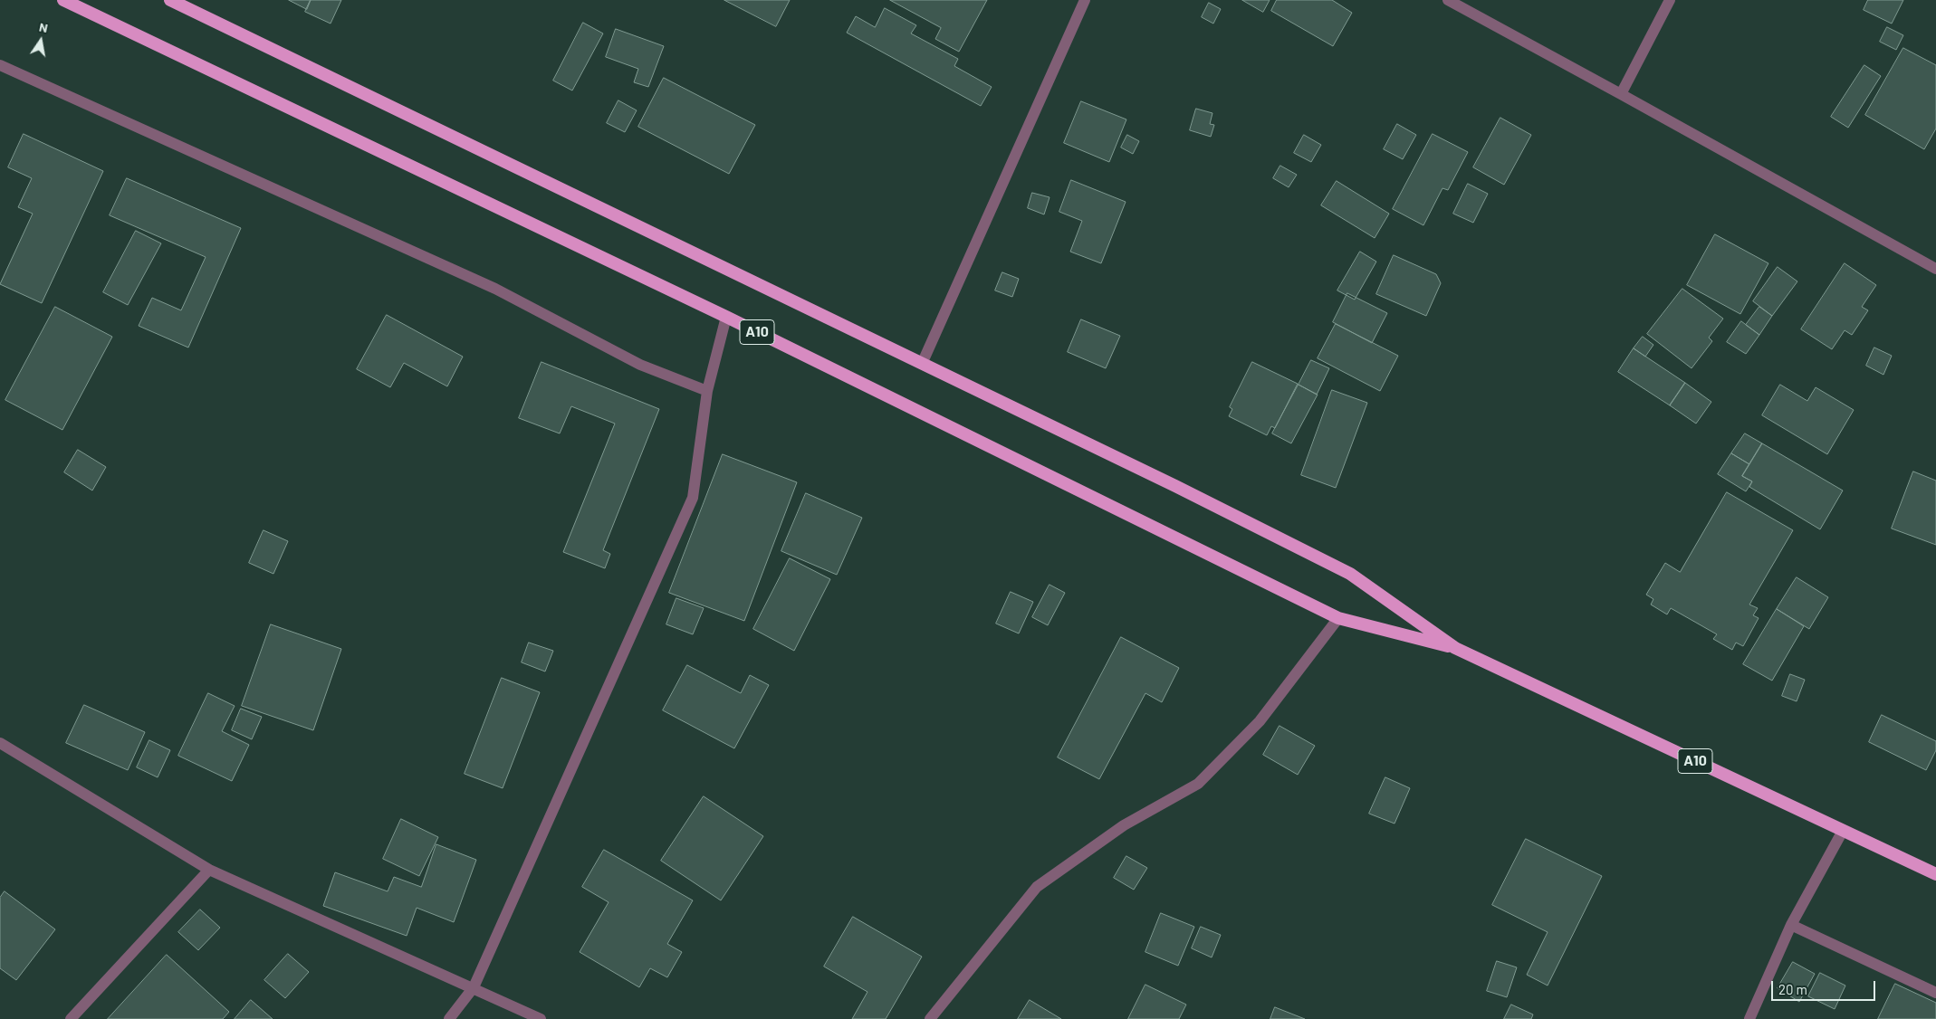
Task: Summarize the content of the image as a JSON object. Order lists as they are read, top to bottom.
{
  "streets": {
    "highway": ["A10"]
  },
  "scale_bar": "20 m",
  "north": "top"
}
